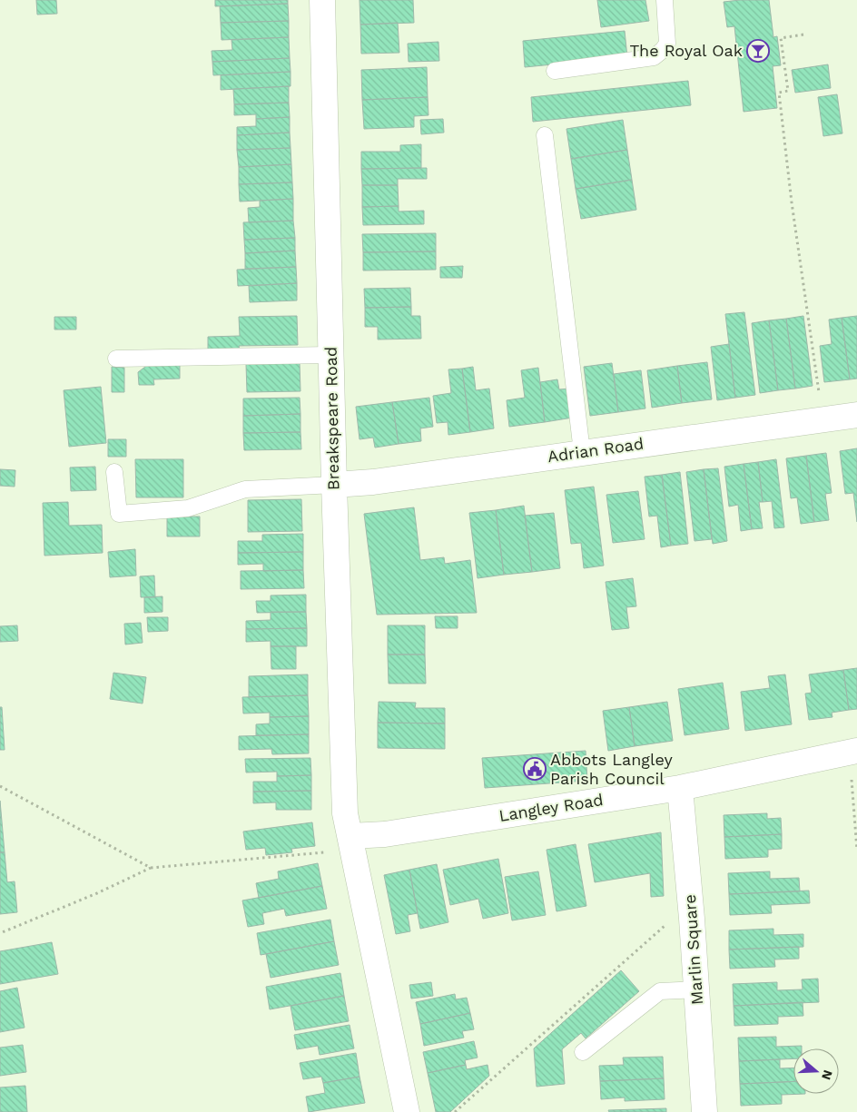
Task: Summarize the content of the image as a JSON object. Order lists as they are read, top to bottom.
{
  "streets": {
    "street": [
      "Breakspeare Road",
      "Adrian Road",
      "Langley Road",
      "Marlin Square"
    ]
  },
  "crossings": [
    ["Breakspeare Road", "Adrian Road"],
    ["Breakspeare Road", "Langley Road"],
    ["Langley Road", "Marlin Square"]
  ],
  "places": {
    "bar": ["The Royal Oak"],
    "public building": ["Abbots Langley Parish Council"]
  },
  "north": "right"
}
